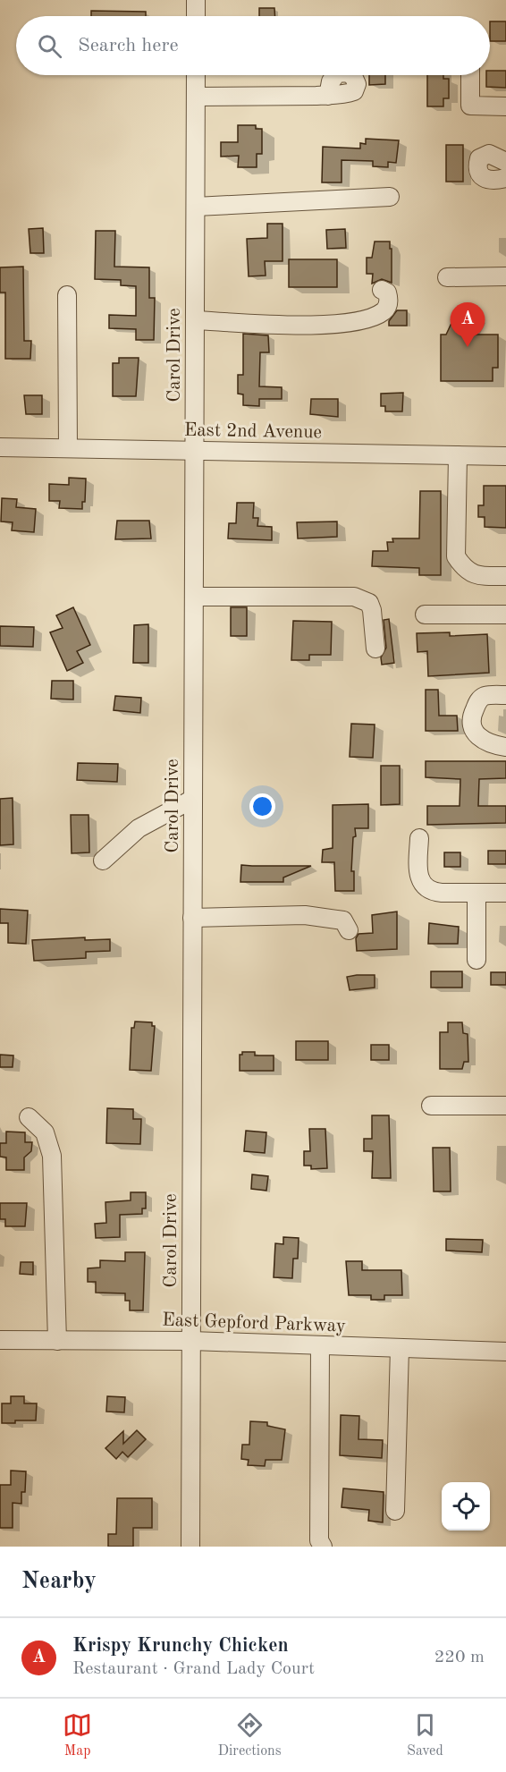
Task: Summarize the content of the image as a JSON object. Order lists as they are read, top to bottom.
{
  "streets": {
    "street": ["Carol Drive", "East 2nd Avenue", "East Gepford Parkway"]
  },
  "crossings": [
    ["Carol Drive", "East 2nd Avenue"],
    ["Carol Drive", "East Gepford Parkway"]
  ],
  "page": {
    "search": "Search here",
    "pins": "A",
    "heading": "Nearby",
    "list": [
      {
        "mark": "A",
        "name": "Krispy Krunchy Chicken",
        "note": "Restaurant · Grand Lady Court",
        "value": "220 m"
      }
    ],
    "nav": ["Map", "Directions", "Saved"]
  }
}
